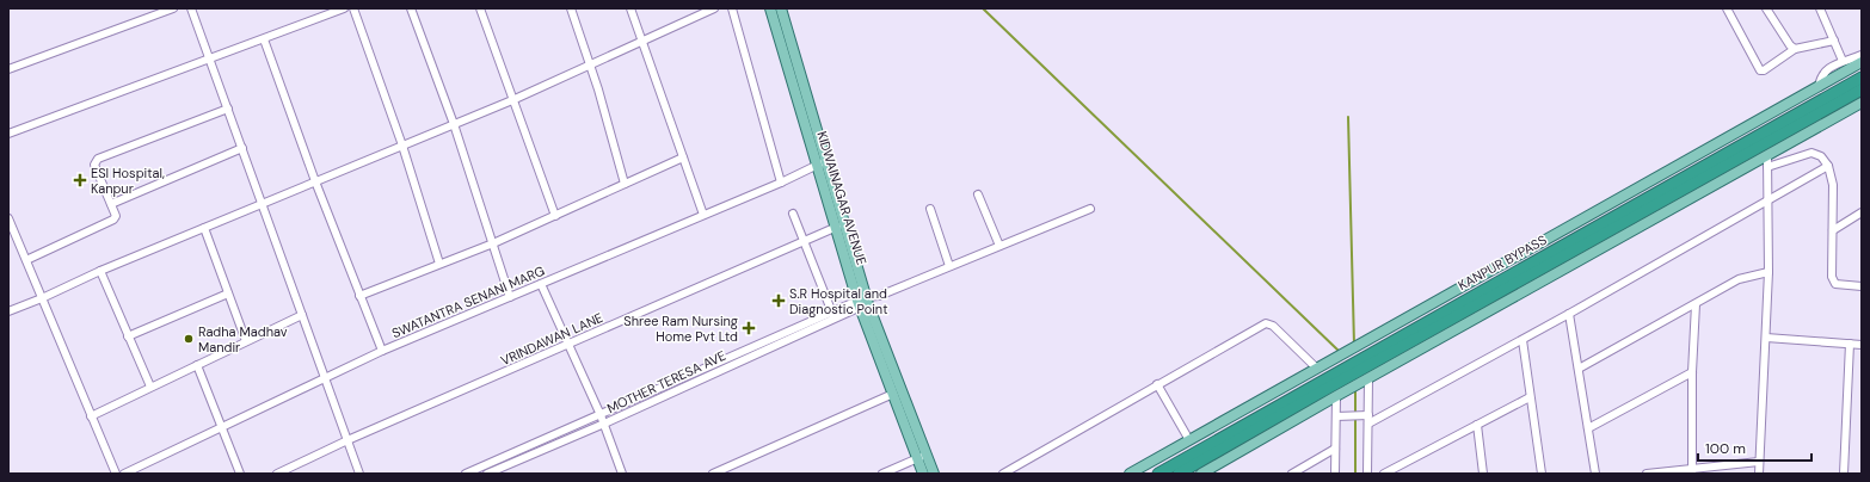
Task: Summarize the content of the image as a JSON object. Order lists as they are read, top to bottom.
{
  "streets": {
    "highway": ["KANPUR BYPASS"],
    "main road": ["KIDWAINAGAR AVENUE"],
    "street": ["SWATANTRA SENANI MARG", "VRINDAWAN LANE", "MOTHER TERESA AVE"]
  },
  "crossings": [
    ["KIDWAINAGAR AVENUE", "SWATANTRA SENANI MARG"],
    ["KIDWAINAGAR AVENUE", "VRINDAWAN LANE"],
    ["KIDWAINAGAR AVENUE", "MOTHER TERESA AVE"]
  ],
  "places": {
    "health": ["ESI Hospital, Kanpur", "S.R Hospital and Diagnostic Point", "Shree Ram Nursing Home Pvt Ltd"],
    "other": ["Radha Madhav Mandir"]
  },
  "scale_bar": "100 m"
}
